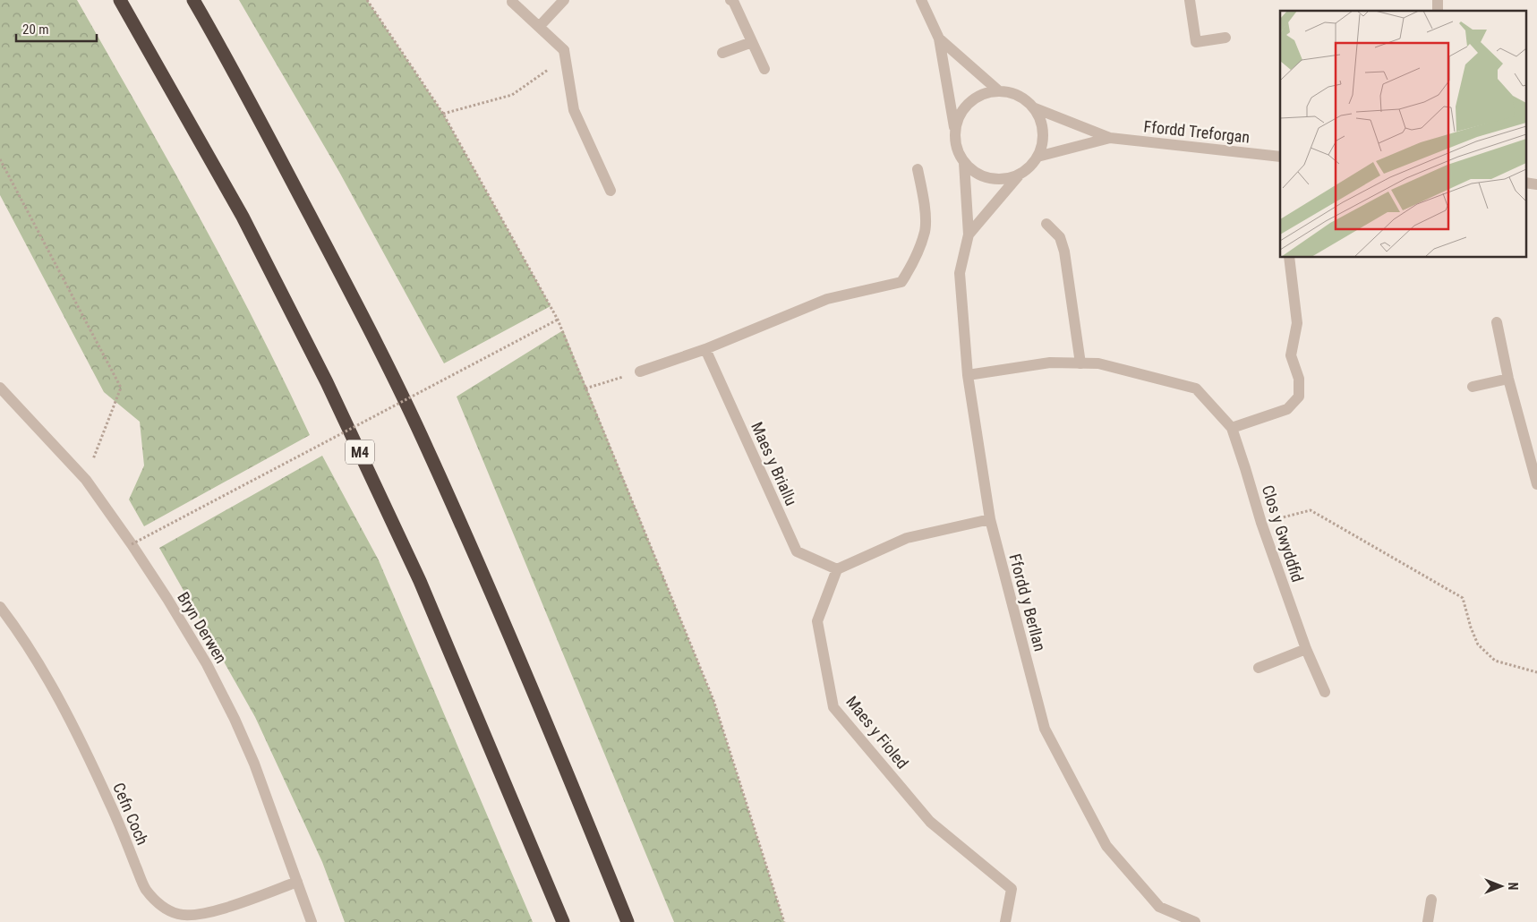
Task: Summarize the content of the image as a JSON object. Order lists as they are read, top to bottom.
{
  "streets": {
    "highway": ["M4"],
    "street": [
      "Ffordd Treforgan",
      "Maes y Briallu",
      "Clos y Gwyddfid",
      "Ffordd y Berllan",
      "Bryn Derwen",
      "Maes y Fioled",
      "Cefn Coch"
    ]
  },
  "crossings": [
    ["Ffordd Treforgan", "Ffordd y Berllan"],
    ["Maes y Briallu", "Maes y Fioled"],
    ["Clos y Gwyddfid", "Ffordd y Berllan"],
    ["Bryn Derwen", "Cefn Coch"]
  ],
  "scale_bar": "20 m",
  "north": "right"
}
